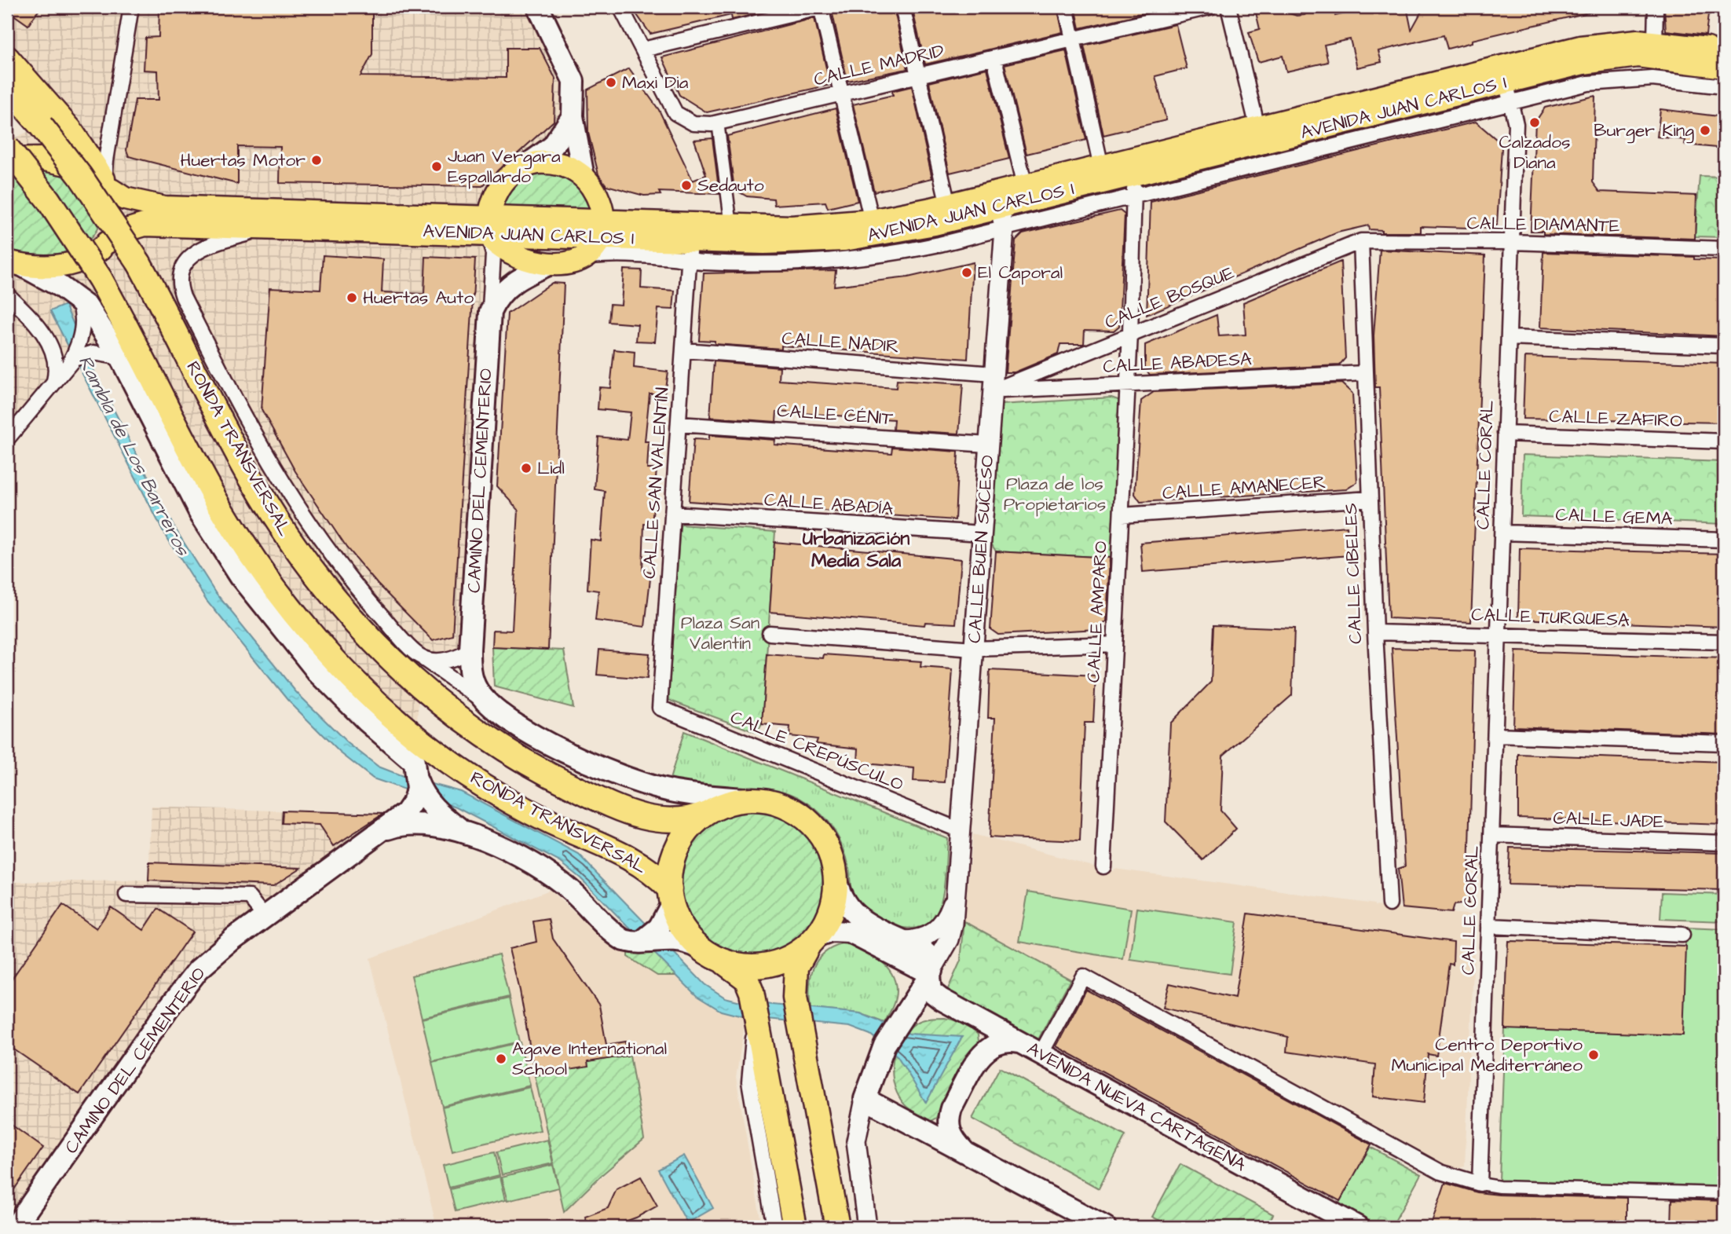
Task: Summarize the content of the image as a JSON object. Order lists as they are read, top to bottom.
{
  "streets": {
    "highway": ["RONDA TRANSVERSAL"],
    "main road": ["AVENIDA JUAN CARLOS I", "CAMINO DEL CEMENTERIO", "AVENIDA NUEVA CARTAGENA"],
    "street": [
      "CALLE MADRID",
      "CALLE DIAMANTE",
      "CALLE BOSQUE",
      "CALLE NADIR",
      "CALLE ABADESA",
      "CALLE CÉNIT",
      "CALLE ZAFIRO",
      "CALLE CORAL",
      "CALLE SAN VALENTÍN",
      "CALLE AMANECER",
      "CALLE ABADÍA",
      "CALLE GEMA",
      "CALLE BUEN SUCESO",
      "CALLE CIBELES",
      "CALLE AMPARO",
      "CALLE TURQUESA",
      "CALLE CREPÚSCULO",
      "CALLE JADE"
    ]
  },
  "crossings": [
    ["AVENIDA JUAN CARLOS I", "CALLE CORAL"],
    ["AVENIDA JUAN CARLOS I", "CAMINO DEL CEMENTERIO"],
    ["AVENIDA JUAN CARLOS I", "CALLE SAN VALENTÍN"],
    ["AVENIDA JUAN CARLOS I", "CALLE BUEN SUCESO"],
    ["AVENIDA JUAN CARLOS I", "CALLE AMPARO"],
    ["CALLE DIAMANTE", "CALLE BOSQUE"],
    ["CALLE DIAMANTE", "CALLE CORAL"],
    ["CALLE DIAMANTE", "CALLE CIBELES"],
    ["CALLE BOSQUE", "CALLE NADIR"],
    ["CALLE BOSQUE", "CALLE ABADESA"],
    ["CALLE BOSQUE", "CALLE BUEN SUCESO"],
    ["CALLE BOSQUE", "CALLE CIBELES"],
    ["CALLE BOSQUE", "CALLE AMPARO"],
    ["CALLE NADIR", "CALLE ABADESA"],
    ["CALLE NADIR", "CALLE SAN VALENTÍN"],
    ["CALLE NADIR", "CALLE BUEN SUCESO"],
    ["CALLE ABADESA", "CALLE BUEN SUCESO"],
    ["CALLE ABADESA", "CALLE CIBELES"],
    ["CALLE ABADESA", "CALLE AMPARO"],
    ["CALLE CÉNIT", "CALLE SAN VALENTÍN"],
    ["CALLE CÉNIT", "CALLE BUEN SUCESO"],
    ["CALLE ZAFIRO", "CALLE CORAL"],
    ["CALLE CORAL", "CALLE GEMA"],
    ["CALLE CORAL", "CALLE TURQUESA"],
    ["CALLE CORAL", "CALLE JADE"],
    ["CALLE SAN VALENTÍN", "CALLE ABADÍA"],
    ["CALLE SAN VALENTÍN", "CALLE CREPÚSCULO"],
    ["CALLE AMANECER", "CALLE CIBELES"],
    ["CALLE AMANECER", "CALLE AMPARO"],
    ["CALLE ABADÍA", "CALLE BUEN SUCESO"],
    ["CALLE BUEN SUCESO", "CALLE CREPÚSCULO"],
    ["CALLE BUEN SUCESO", "AVENIDA NUEVA CARTAGENA"],
    ["CALLE CIBELES", "CALLE TURQUESA"]
  ],
  "districts": ["Urbanización Media Sala"],
  "water": ["Rambla de Los Barreros"],
  "parks": ["Plaza de los Propietarios", "Plaza San Valentín"],
  "places": [
    "Maxi Dia",
    "Calzados Diana",
    "Burger King",
    "Huertas Motor",
    "Juan Vergara Espallardo",
    "Sedauto",
    "El Caporal",
    "Huertas Auto",
    "Lidl",
    "Centro Deportivo Municipal Mediterráneo",
    "Agave International School"
  ]
}
